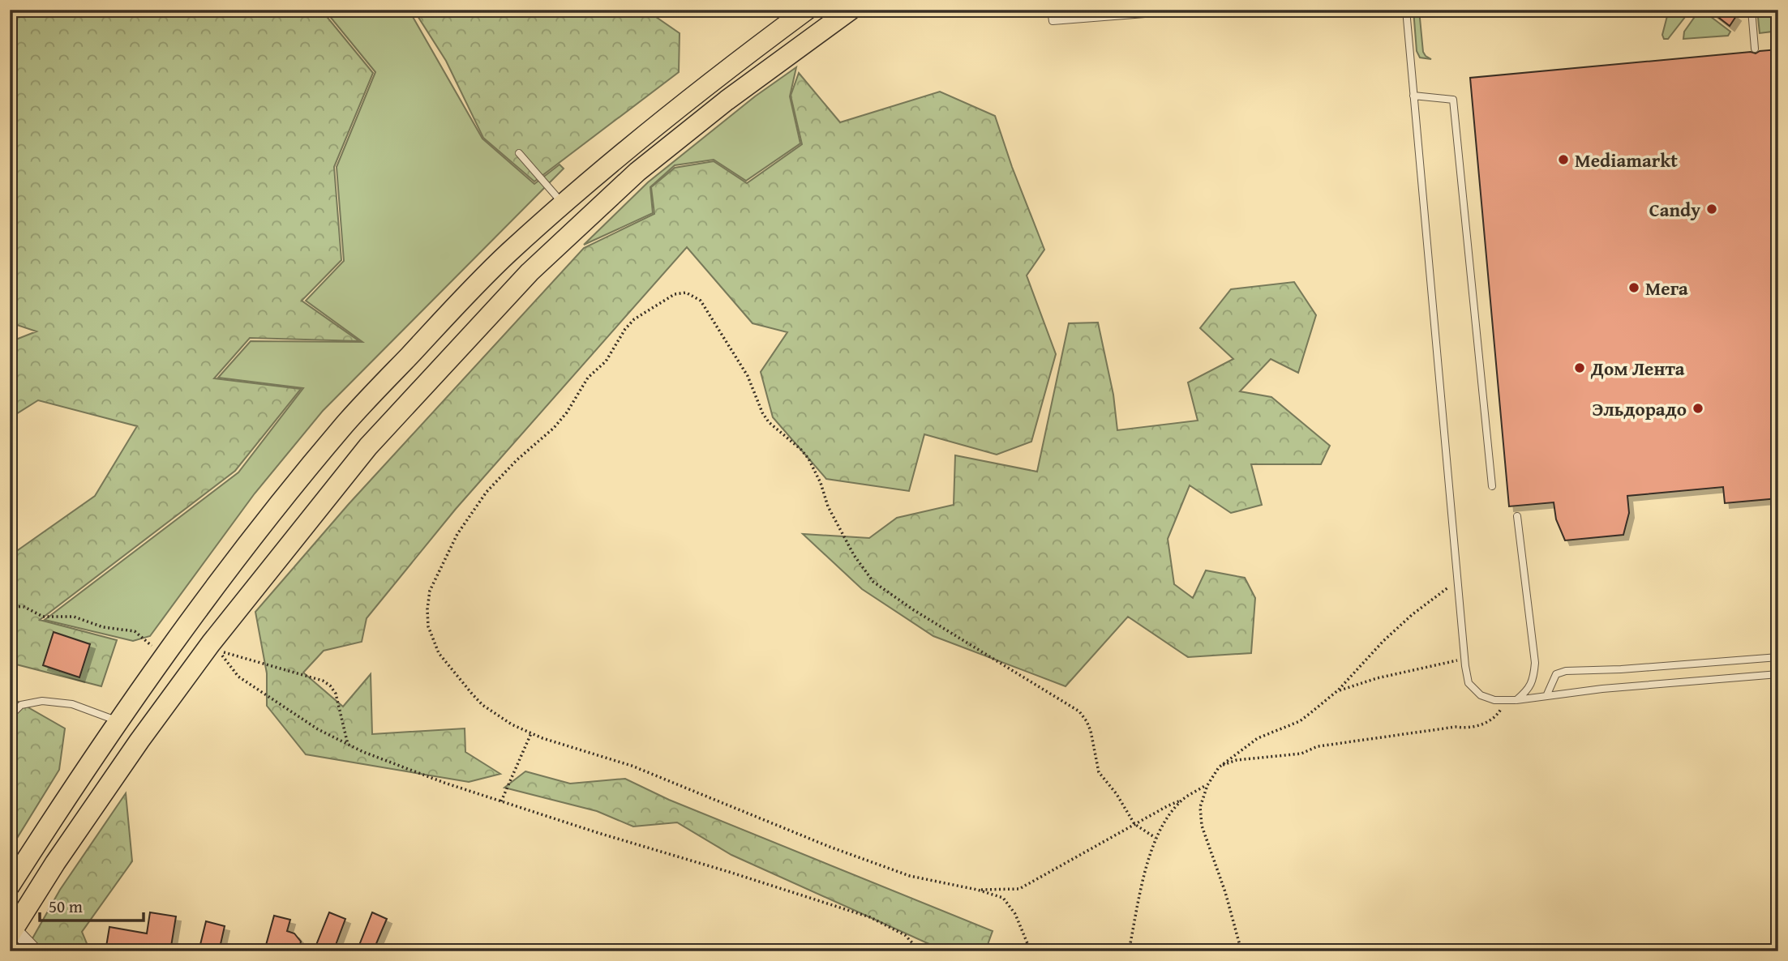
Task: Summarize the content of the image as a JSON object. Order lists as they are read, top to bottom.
{
  "places": [
    "Mediamarkt",
    "Candy",
    "Мега",
    "Дом Лента",
    "Эльдорадо"
  ],
  "scale_bar": "50 m"
}
